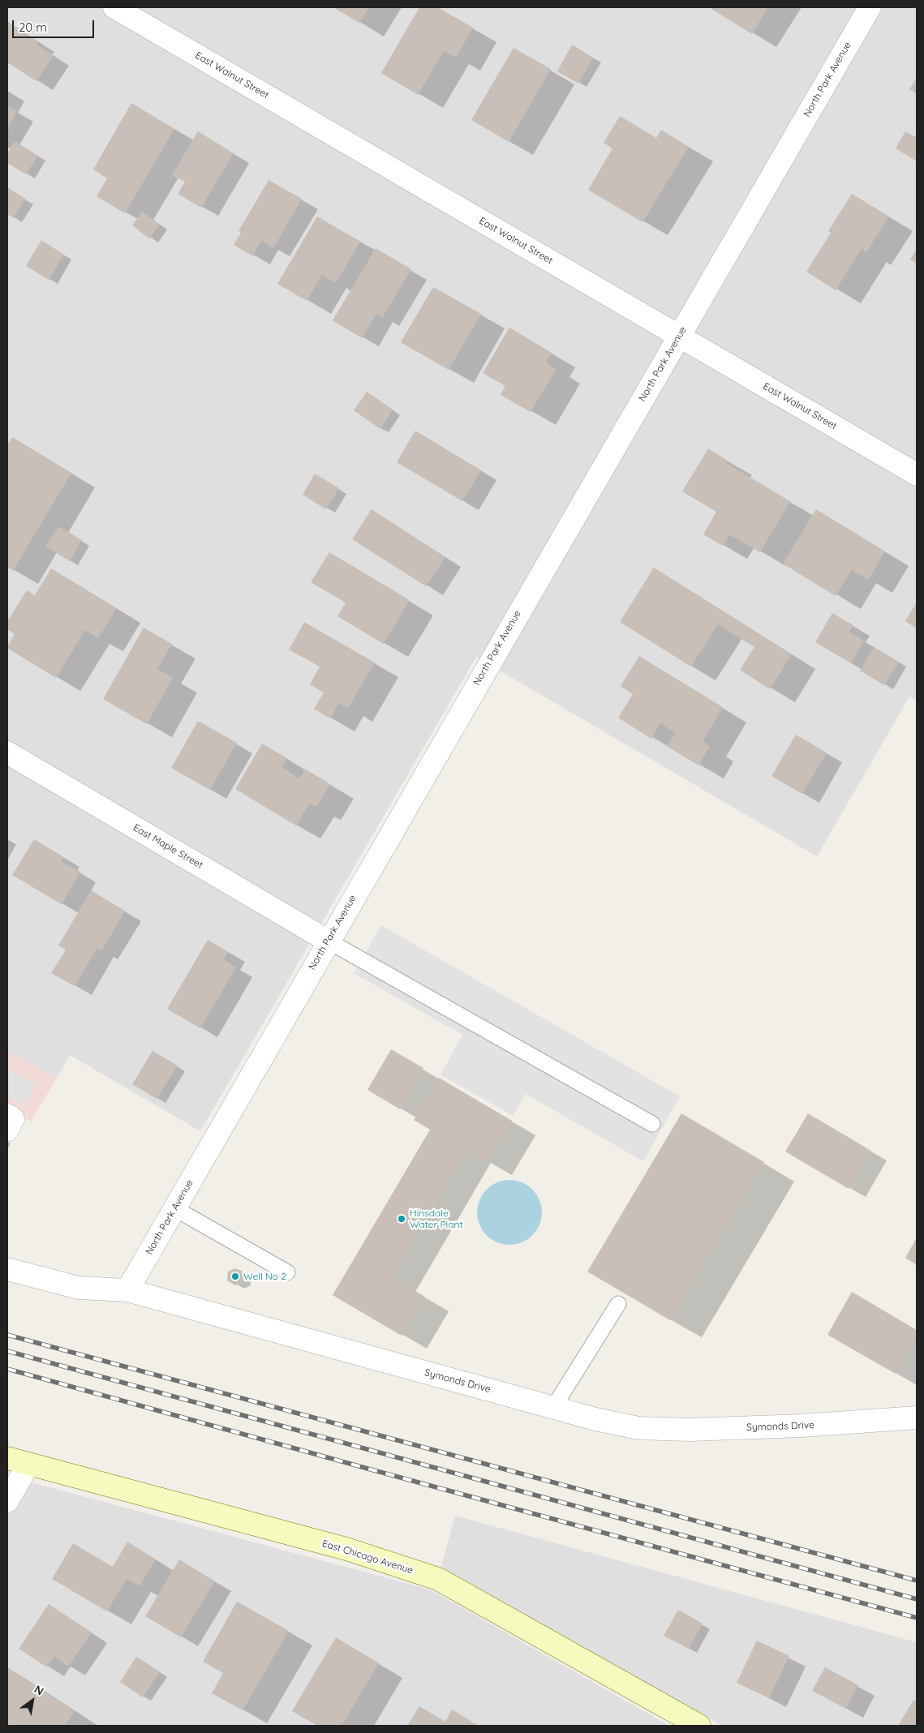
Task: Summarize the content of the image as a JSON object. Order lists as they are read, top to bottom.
{
  "streets": {
    "main road": ["East Chicago Avenue"],
    "street": [
      "East Walnut Street",
      "North Park Avenue",
      "East Maple Street",
      "Symonds Drive"
    ]
  },
  "crossings": [
    ["East Walnut Street", "North Park Avenue"],
    ["North Park Avenue", "East Maple Street"],
    ["North Park Avenue", "Symonds Drive"]
  ],
  "places": ["Hinsdale Water Plant", "Well No 2"],
  "scale_bar": "20 m",
  "north": "top right"
}
